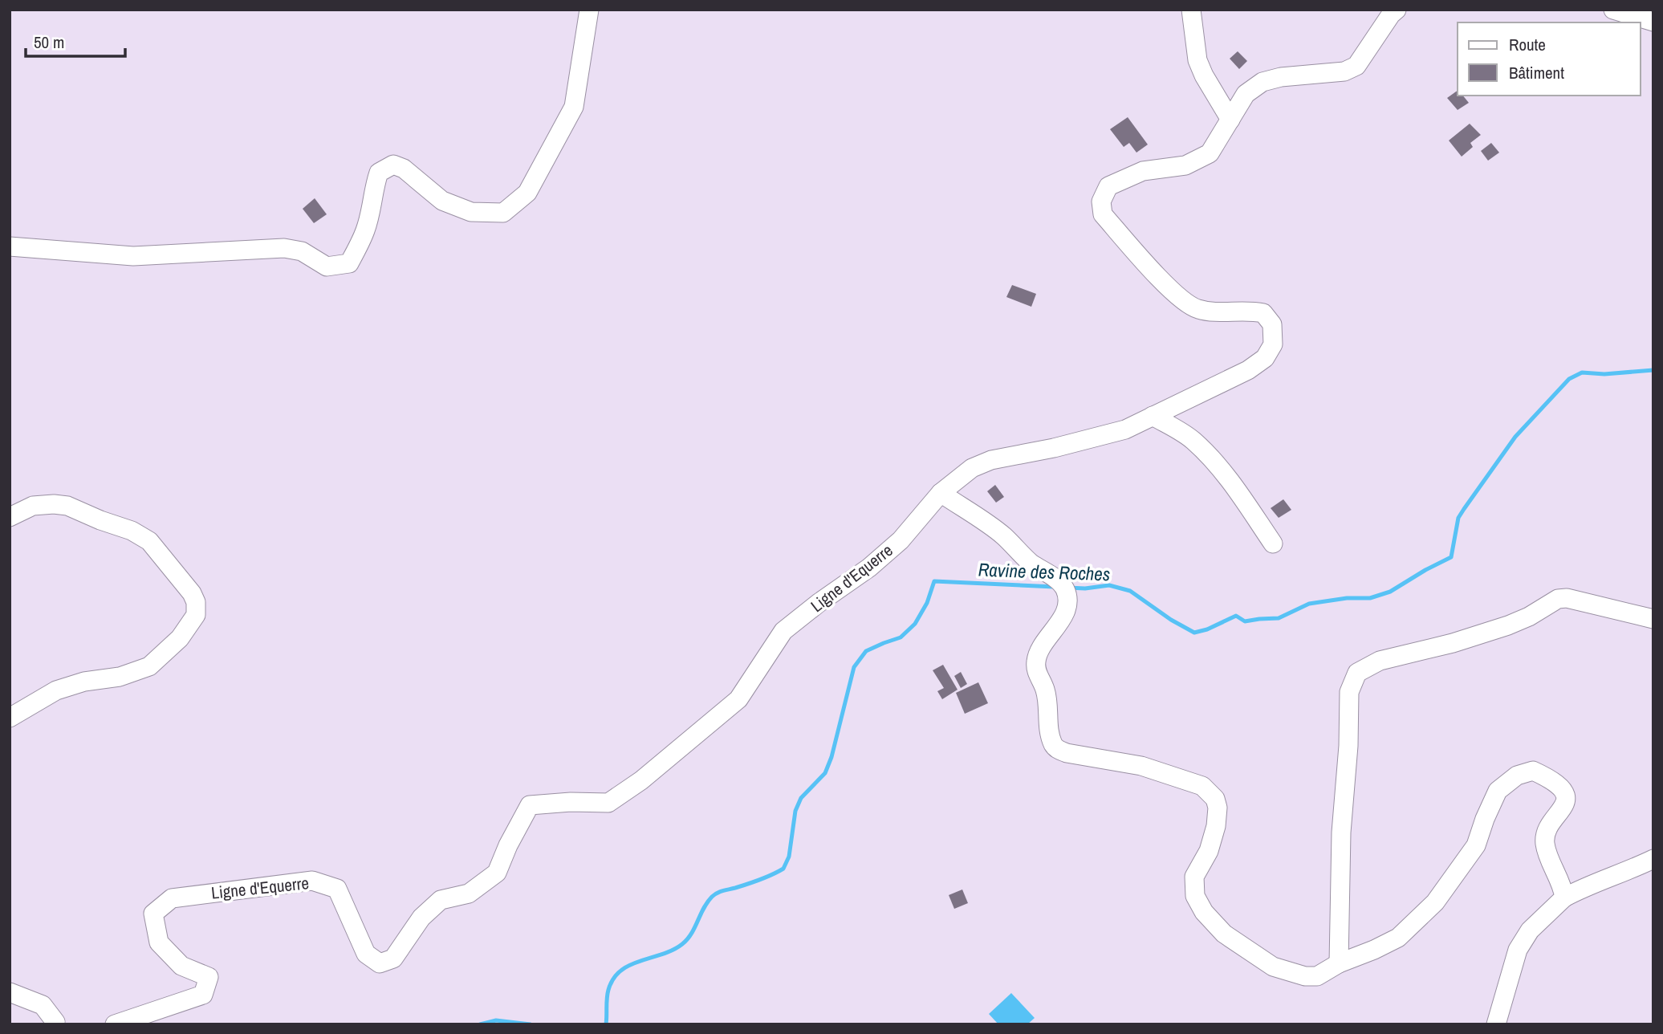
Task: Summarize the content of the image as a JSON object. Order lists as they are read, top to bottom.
{
  "streets": {
    "street": ["Ligne d'Equerre"]
  },
  "water": ["Ravine des Roches"],
  "legend": ["Route", "Bâtiment"],
  "scale_bar": "50 m"
}
